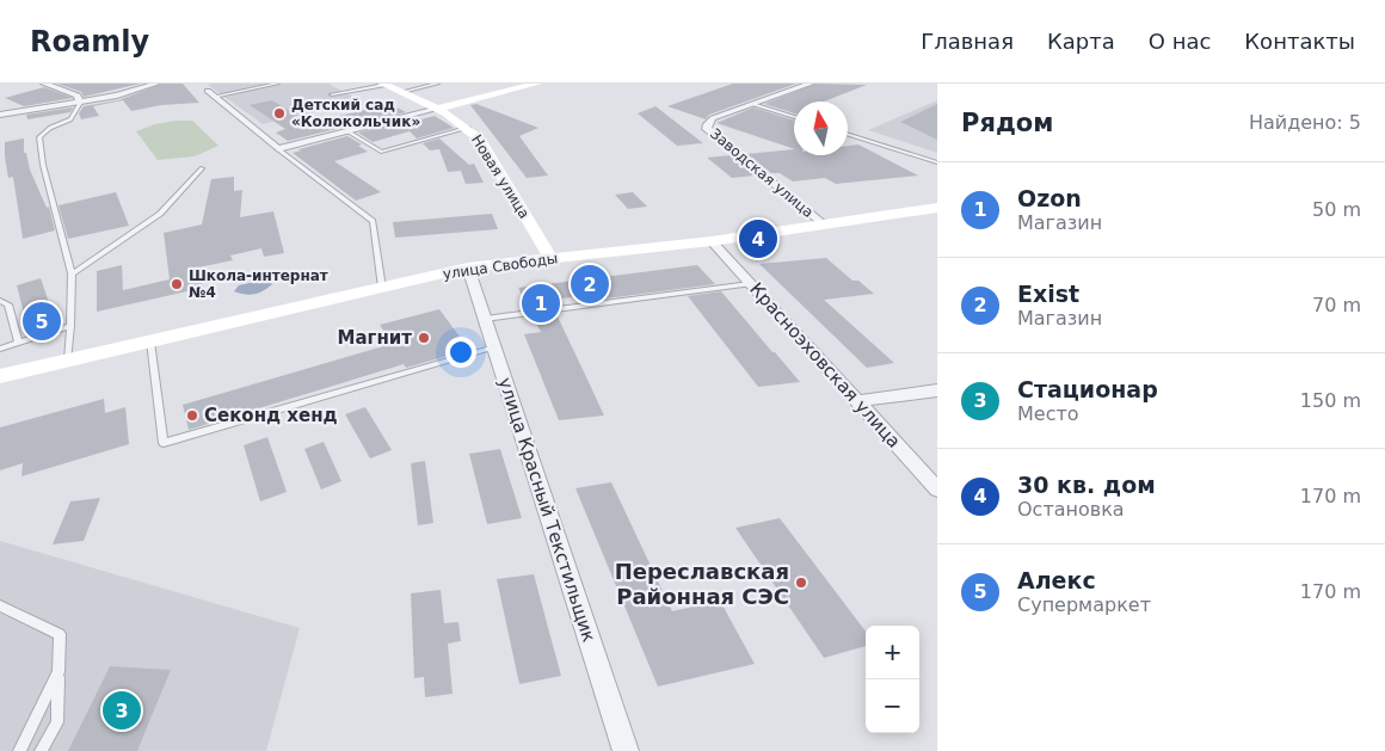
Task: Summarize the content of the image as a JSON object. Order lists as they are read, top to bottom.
{
  "streets": {
    "main road": ["Новая улица", "улица Свободы"],
    "street": ["Заводская улица", "Красноэховская улица", "улица Красный Текстильщик"]
  },
  "crossings": [
    ["Заводская улица", "улица Свободы"],
    ["Новая улица", "улица Свободы"],
    ["улица Свободы", "Красноэховская улица"],
    ["улица Свободы", "улица Красный Текстильщик"]
  ],
  "places": [
    "Детский сад «Колокольчик»",
    "Школа-интернат №4",
    "Магнит",
    "Секонд хенд",
    "Переславская Районная СЭС"
  ],
  "north": "top",
  "page": {
    "header": "Roamly",
    "nav": [
      "Главная",
      "Карта",
      "О нас",
      "Контакты"
    ],
    "heading": ["Рядом", "Найдено: 5"],
    "list": [
      {
        "mark": "1",
        "name": "Ozon",
        "note": "Магазин",
        "value": "50 m"
      },
      {
        "mark": "2",
        "name": "Exist",
        "note": "Магазин",
        "value": "70 m"
      },
      {
        "mark": "3",
        "name": "Стационар",
        "note": "Место",
        "value": "150 m"
      },
      {
        "mark": "4",
        "name": "30 кв. дом",
        "note": "Остановка",
        "value": "170 m"
      },
      {
        "mark": "5",
        "name": "Алекс",
        "note": "Супермаркет",
        "value": "170 m"
      }
    ],
    "pins": [
      "4",
      "2",
      "1",
      "5",
      "3"
    ],
    "map_buttons": ["+", "−"]
  }
}
